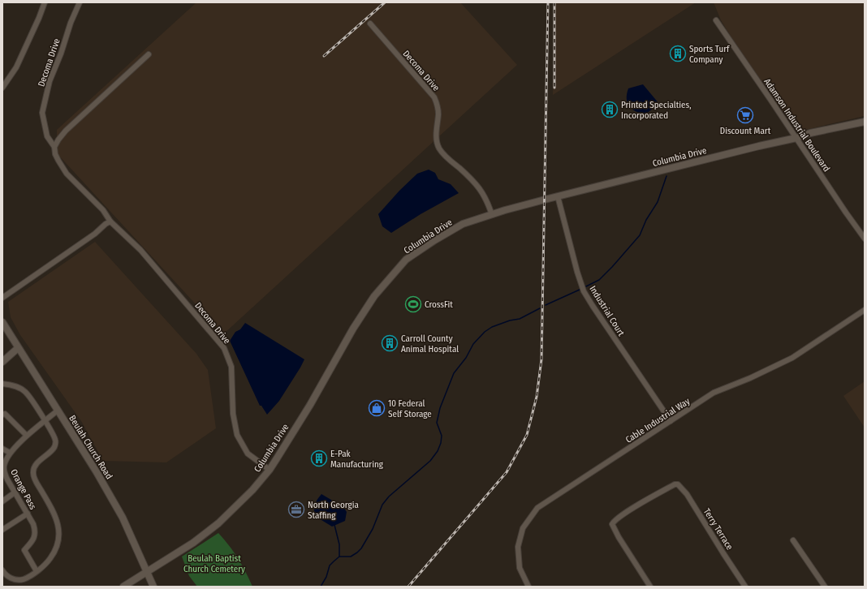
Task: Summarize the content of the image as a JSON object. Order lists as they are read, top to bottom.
{
  "streets": {
    "main road": ["Columbia Drive", "Beulah Church Road"],
    "street": [
      "Decoma Drive",
      "Adamson Industrial Boulevard",
      "Industrial Court",
      "Cable Industrial Way",
      "Orange Pass",
      "Terry Terrace"
    ]
  },
  "crossings": [
    ["Decoma Drive", "Columbia Drive"],
    ["Adamson Industrial Boulevard", "Columbia Drive"],
    ["Columbia Drive", "Industrial Court"],
    ["Columbia Drive", "Beulah Church Road"],
    ["Industrial Court", "Cable Industrial Way"],
    ["Beulah Church Road", "Orange Pass"]
  ],
  "parks": ["Beulah Baptist Church Cemetery"],
  "places": {
    "building": [
      "Sports Turf Company",
      "Printed Specialties, Incorporated",
      "Carroll County Animal Hospital",
      "E-Pak Manufacturing"
    ],
    "supermarket": ["Discount Mart"],
    "sports": ["CrossFit"],
    "shop": ["10 Federal Self Storage"],
    "office": ["North Georgia Staffing"]
  }
}
